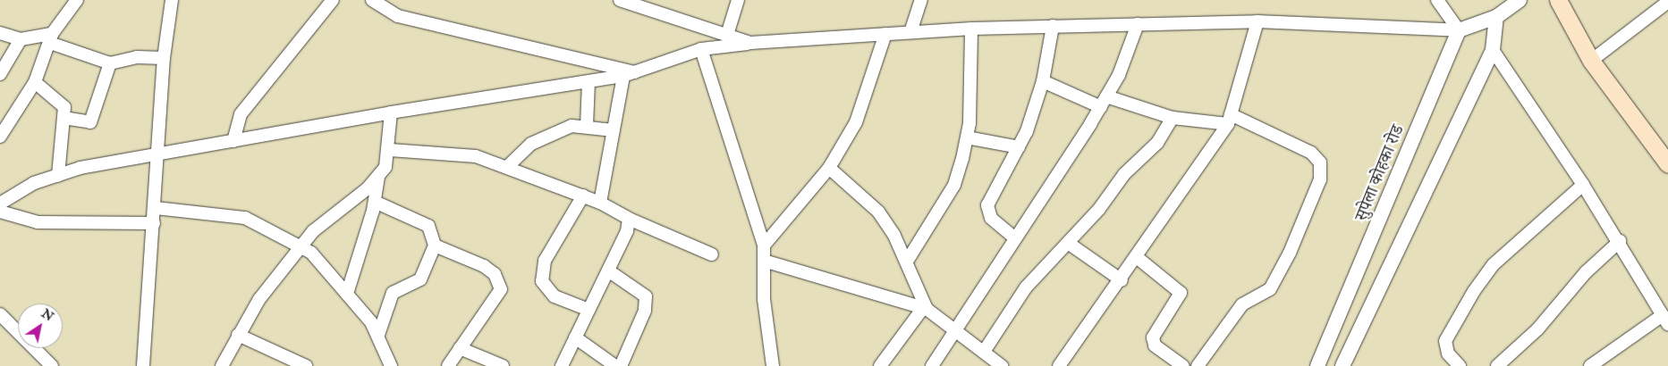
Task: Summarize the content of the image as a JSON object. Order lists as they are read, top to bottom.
{
  "streets": {
    "street": ["सुपेला कोहका रोड"]
  },
  "north": "top right"
}
